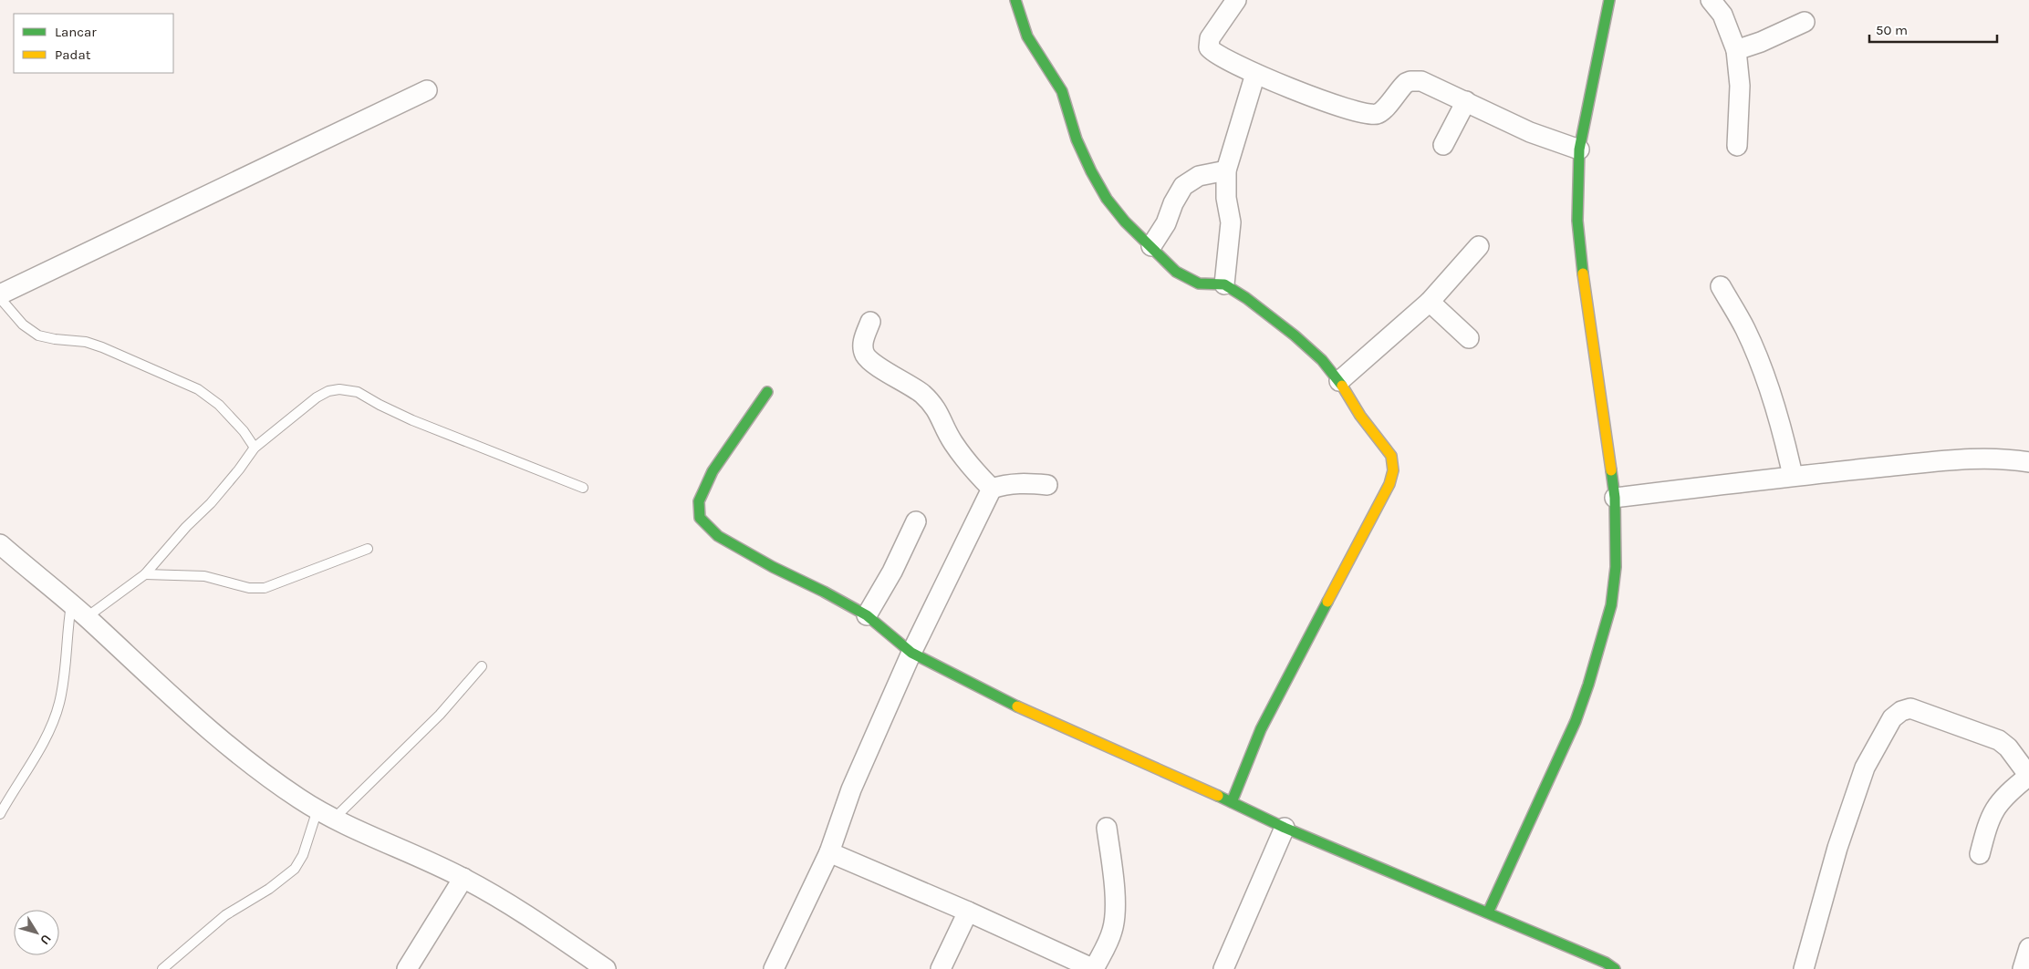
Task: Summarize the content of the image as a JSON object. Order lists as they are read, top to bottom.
{
  "legend": ["Lancar", "Padat"],
  "scale_bar": "50 m",
  "north": "bottom right"
}
